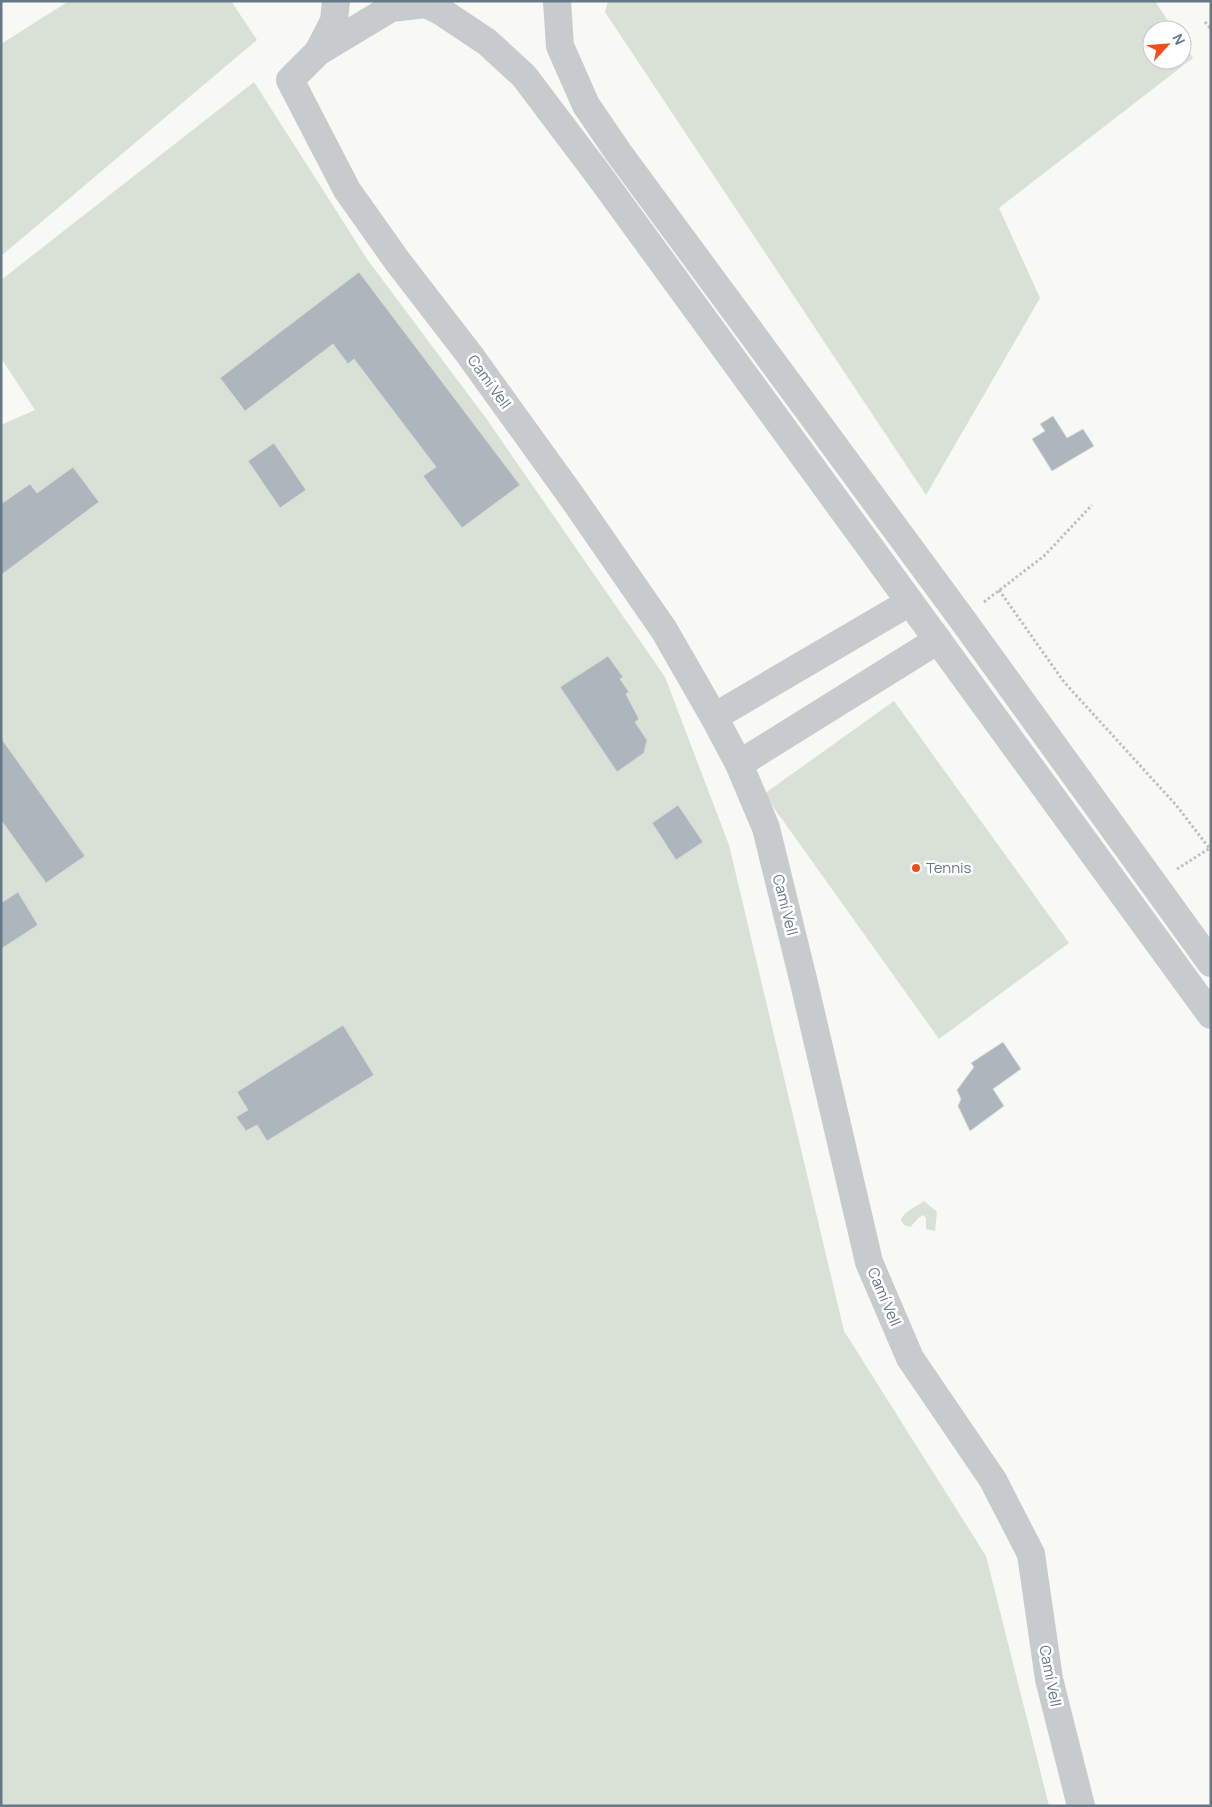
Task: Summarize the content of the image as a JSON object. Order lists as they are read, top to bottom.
{
  "streets": {
    "street": ["Camí Vell"]
  },
  "places": ["Tennis"],
  "north": "top right"
}
